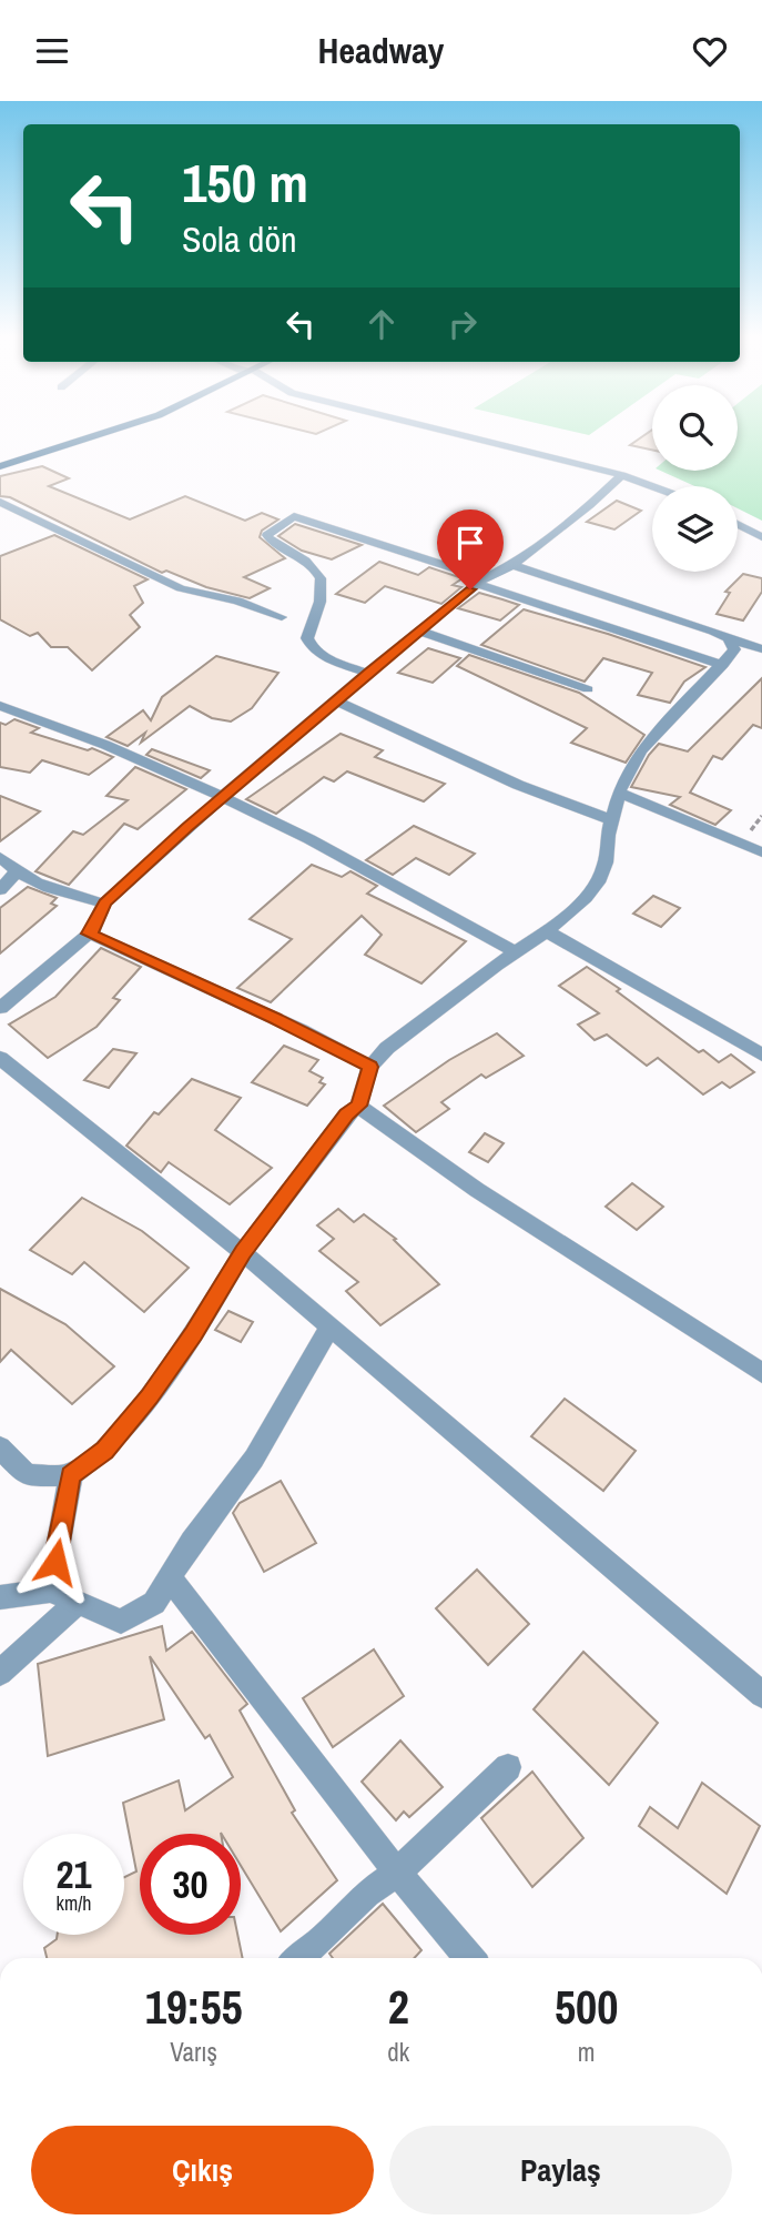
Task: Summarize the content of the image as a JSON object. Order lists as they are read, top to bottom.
{
  "page": {
    "header": "Headway",
    "turn": ["150 m", "Sola dön"],
    "speed": "21 km/h",
    "limit": "30",
    "eta": [
      "19:55",
      "Varış",
      "2",
      "dk",
      "500",
      "m"
    ],
    "buttons": ["Çıkış", "Paylaş"]
  }
}
